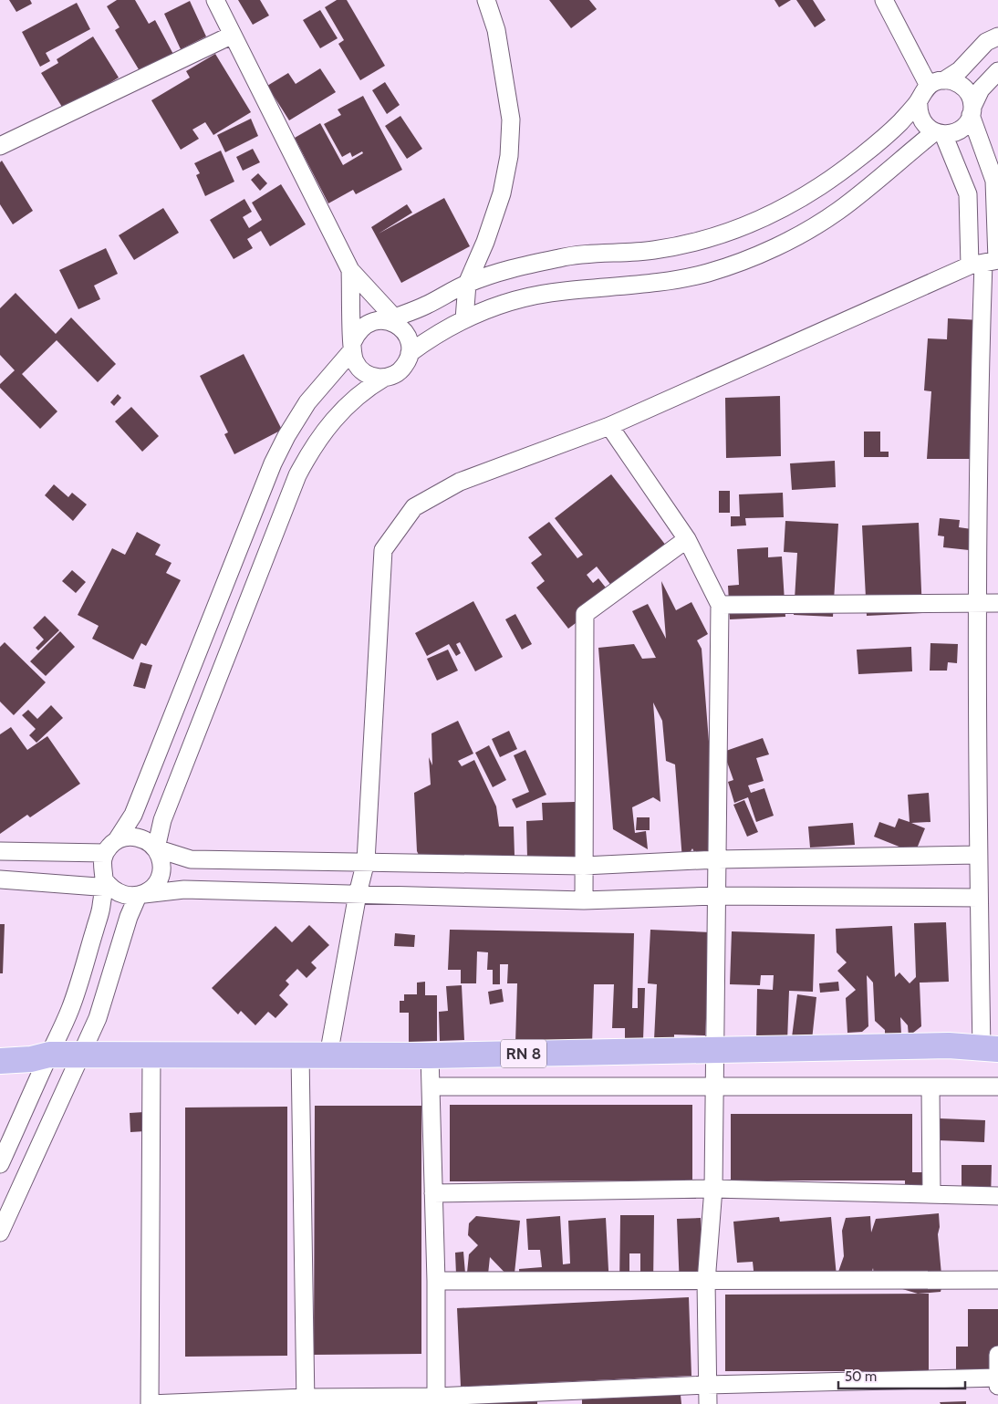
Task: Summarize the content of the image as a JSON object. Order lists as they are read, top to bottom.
{
  "streets": {
    "main road": ["RN 8"]
  },
  "scale_bar": "50 m"
}
